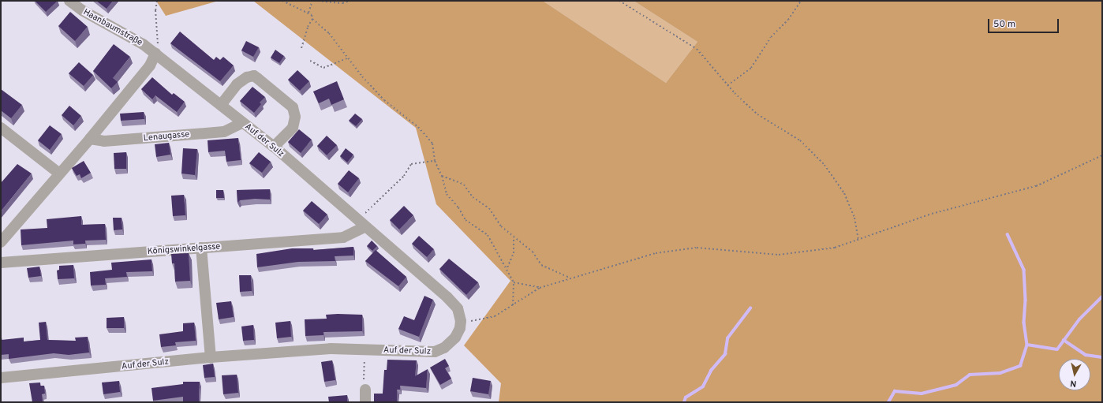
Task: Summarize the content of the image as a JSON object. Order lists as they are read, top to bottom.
{
  "streets": {
    "street": [
      "Haanbaumstraße",
      "Lenaugasse",
      "Auf der Sulz",
      "Königswinkelgasse"
    ]
  },
  "crossings": [
    ["Haanbaumstraße", "Auf der Sulz"],
    ["Lenaugasse", "Auf der Sulz"],
    ["Auf der Sulz", "Königswinkelgasse"]
  ],
  "scale_bar": "50 m",
  "north": "bottom"
}
